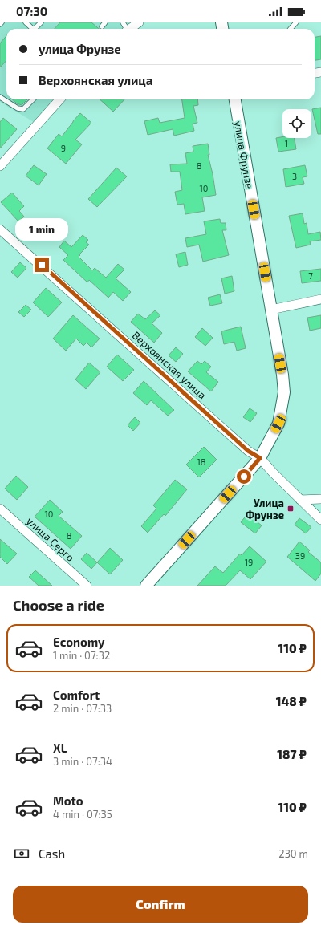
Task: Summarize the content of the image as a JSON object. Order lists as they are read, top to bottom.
{
  "streets": {
    "street": ["улица Фрунзе", "Верхоянская улица", "улица Серго"]
  },
  "crossings": [
    ["улица Фрунзе", "Верхоянская улица"]
  ],
  "places": {
    "transit": ["Улица Фрунзе"]
  },
  "house_numbers": [
    "1",
    "9",
    "8",
    "3",
    "10",
    "7",
    "18",
    "10",
    "8",
    "39",
    "19"
  ],
  "page": {
    "status": "07:30",
    "banner": ["улица Фрунзе", "Верхоянская улица"],
    "bubble": "1 min",
    "heading": "Choose a ride",
    "list": [
      {
        "name": "Economy",
        "note": "1 min · 07:32",
        "value": "110 ₽"
      },
      {
        "name": "Comfort",
        "note": "2 min · 07:33",
        "value": "148 ₽"
      },
      {
        "name": "XL",
        "note": "3 min · 07:34",
        "value": "187 ₽"
      },
      {
        "name": "Moto",
        "note": "4 min · 07:35",
        "value": "110 ₽"
      }
    ],
    "pay": ["Cash", "230 m"],
    "buttons": "Confirm"
  }
}
